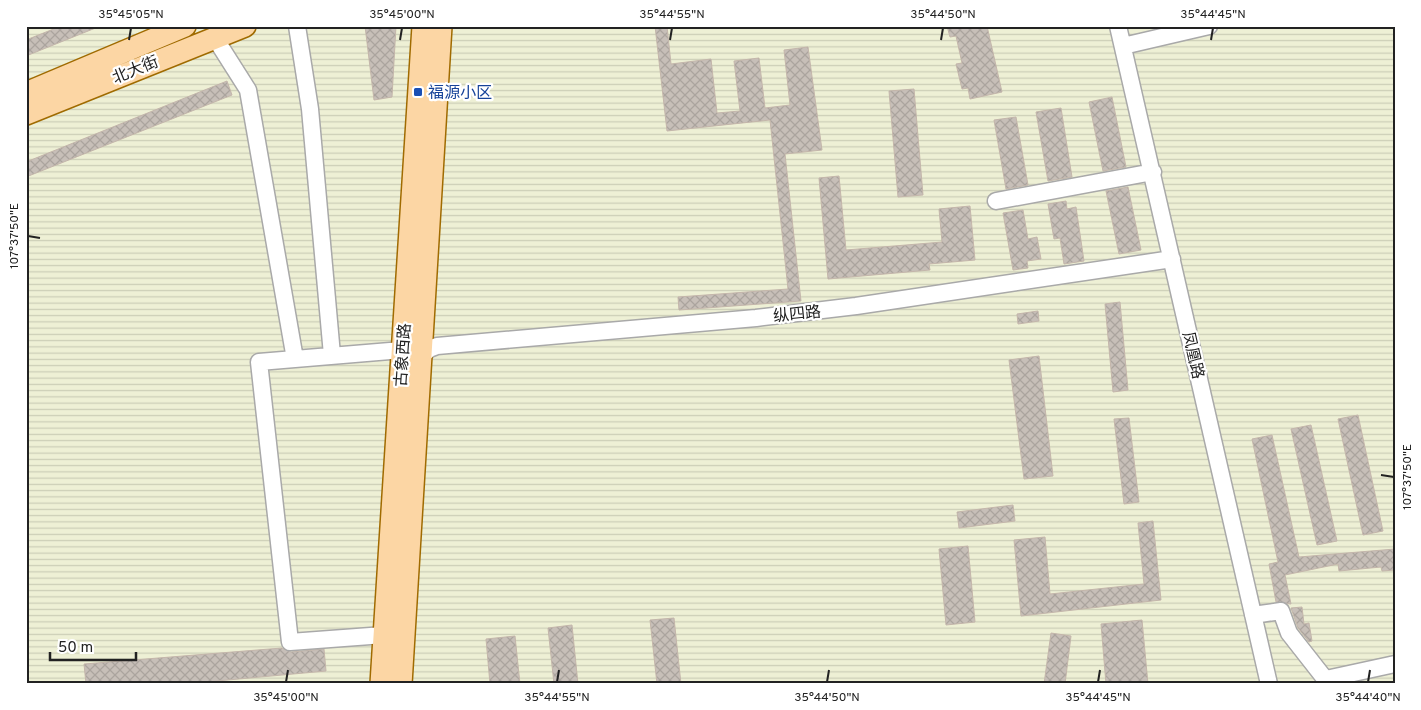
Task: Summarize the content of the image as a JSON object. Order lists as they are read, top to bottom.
{
  "streets": {
    "main road": ["北大街", "古象西路"],
    "street": ["纵四路", "凤凰路"]
  },
  "crossings": [
    ["纵四路", "古象西路"],
    ["纵四路", "凤凰路"]
  ],
  "places": {
    "transit": ["福源小区"]
  },
  "scale_bar": "50 m",
  "coordinates": [
    "35°45'05\"N",
    "35°45'00\"N",
    "35°44'55\"N",
    "35°44'50\"N",
    "35°44'45\"N",
    "107°37'50\"E",
    "35°44'40\"N"
  ]
}
